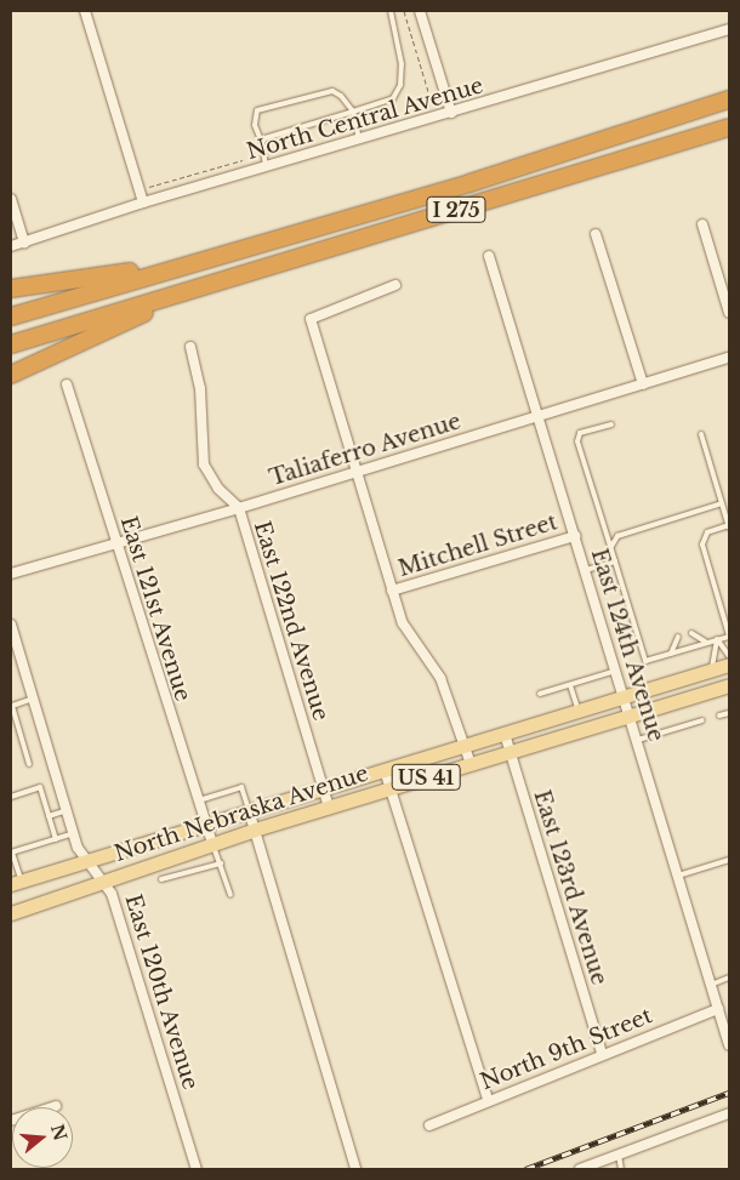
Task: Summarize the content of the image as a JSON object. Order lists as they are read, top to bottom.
{
  "streets": {
    "highway": ["I 275"],
    "main road": ["US 41", "North Nebraska Avenue"],
    "street": [
      "North Central Avenue",
      "Taliaferro Avenue",
      "Mitchell Street",
      "East 121st Avenue",
      "East 122nd Avenue",
      "East 124th Avenue",
      "East 123rd Avenue",
      "East 120th Avenue",
      "North 9th Street"
    ]
  },
  "crossings": [
    ["Taliaferro Avenue", "East 121st Avenue"],
    ["Taliaferro Avenue", "East 122nd Avenue"],
    ["Taliaferro Avenue", "East 124th Avenue"],
    ["Mitchell Street", "East 124th Avenue"],
    ["East 121st Avenue", "North Nebraska Avenue"],
    ["East 122nd Avenue", "North Nebraska Avenue"],
    ["East 124th Avenue", "North Nebraska Avenue"],
    ["East 124th Avenue", "North 9th Street"],
    ["North Nebraska Avenue", "East 123rd Avenue"],
    ["North Nebraska Avenue", "East 120th Avenue"],
    ["East 123rd Avenue", "North 9th Street"]
  ],
  "north": "right"
}
